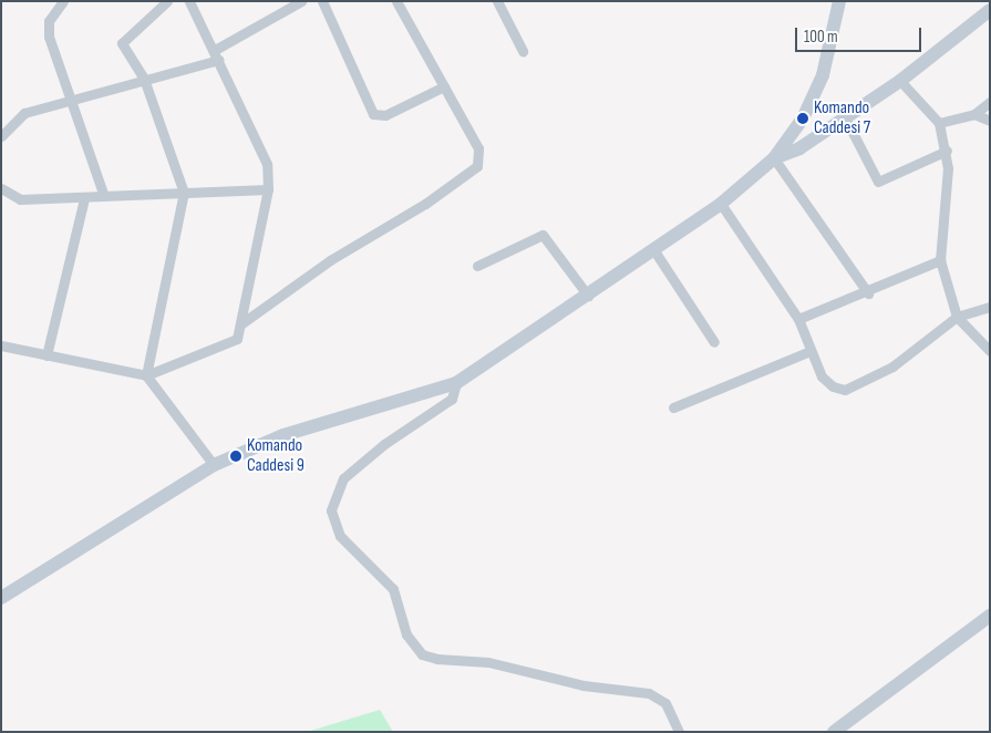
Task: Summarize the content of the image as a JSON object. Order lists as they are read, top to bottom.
{
  "places": ["Komando Caddesi 7", "Komando Caddesi 9"],
  "scale_bar": "100 m"
}
